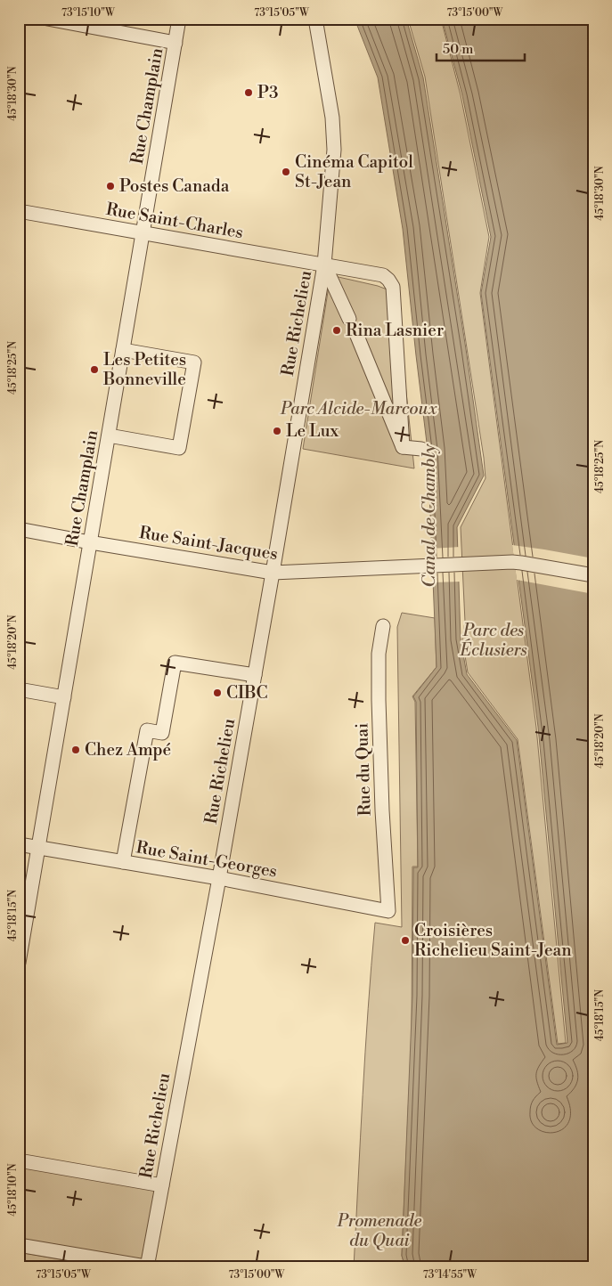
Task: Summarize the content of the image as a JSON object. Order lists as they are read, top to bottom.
{
  "streets": {
    "street": [
      "Rue Champlain",
      "Rue Saint-Charles",
      "Rue Richelieu",
      "Rue Saint-Jacques",
      "Rue du Quai",
      "Rue Saint-Georges"
    ]
  },
  "crossings": [
    ["Rue Champlain", "Rue Saint-Charles"],
    ["Rue Champlain", "Rue Saint-Jacques"],
    ["Rue Champlain", "Rue Saint-Georges"],
    ["Rue Saint-Charles", "Rue Richelieu"],
    ["Rue Richelieu", "Rue Saint-Jacques"],
    ["Rue Richelieu", "Rue Saint-Georges"],
    ["Rue du Quai", "Rue Saint-Georges"]
  ],
  "water": ["Canal de Chambly"],
  "parks": ["Parc Alcide-Marcoux", "Parc des Éclusiers", "Promenade du Quai"],
  "places": [
    "P3",
    "Cinéma Capitol St-Jean",
    "Postes Canada",
    "Rina Lasnier",
    "Les Petites Bonneville",
    "Le Lux",
    "CIBC",
    "Chez Ampé",
    "Croisières Richelieu Saint-Jean"
  ],
  "scale_bar": "50 m",
  "coordinates": [
    "73°15'10\"W",
    "73°15'05\"W",
    "73°15'00\"W",
    "45°18'30\"N",
    "45°18'25\"N",
    "45°18'20\"N",
    "45°18'15\"N",
    "45°18'10\"N",
    "73°14'55\"W"
  ]
}
